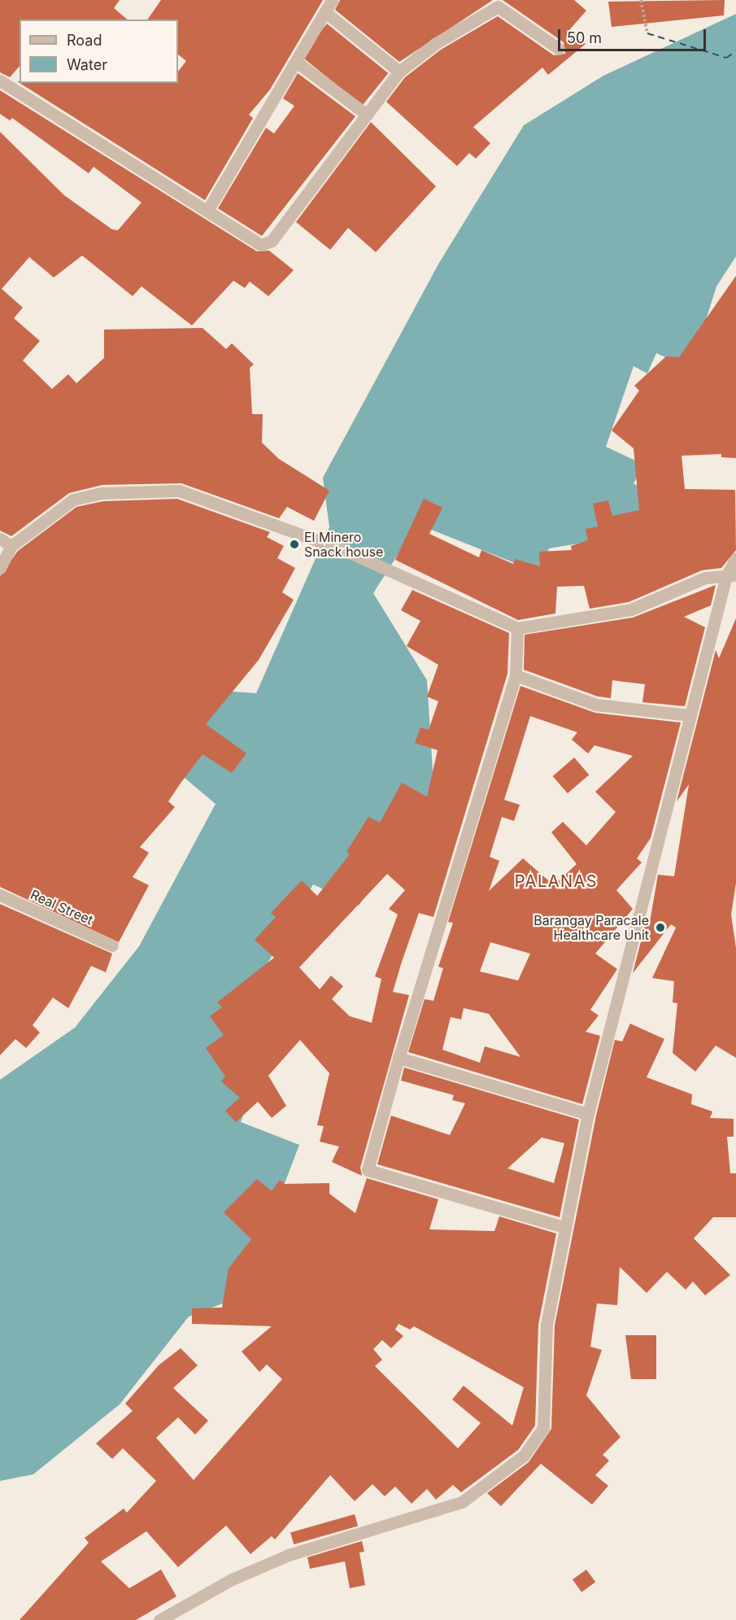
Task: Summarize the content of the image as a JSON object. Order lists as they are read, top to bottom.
{
  "streets": {
    "street": ["Real Street"]
  },
  "districts": ["PALANAS"],
  "places": ["El Minero Snack house", "Barangay Paracale Healthcare Unit"],
  "legend": ["Road", "Water"],
  "scale_bar": "50 m"
}
